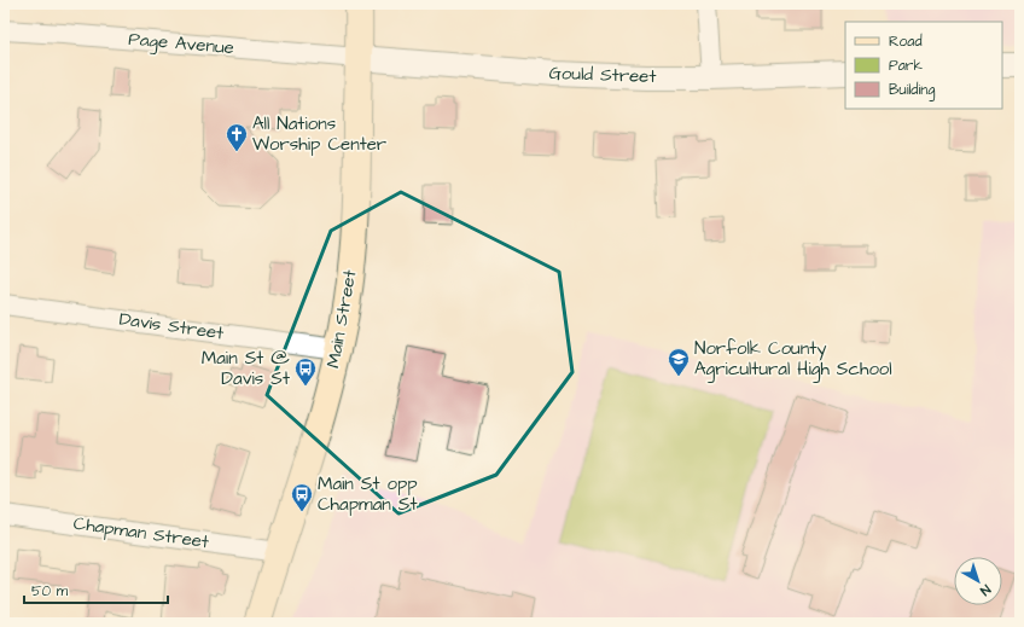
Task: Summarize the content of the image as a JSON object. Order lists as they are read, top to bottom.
{
  "streets": {
    "main road": ["Main Street"],
    "street": [
      "Page Avenue",
      "Gould Street",
      "Davis Street",
      "Chapman Street"
    ]
  },
  "crossings": [
    ["Page Avenue", "Gould Street"],
    ["Page Avenue", "Main Street"],
    ["Gould Street", "Main Street"],
    ["Main Street", "Davis Street"],
    ["Main Street", "Chapman Street"]
  ],
  "places": {
    "church": ["All Nations Worship Center"],
    "school or university": ["Norfolk County Agricultural High School"],
    "bus stop": ["Main St @ Davis St", "Main St opp Chapman St"]
  },
  "legend": ["Road", "Park", "Building"],
  "scale_bar": "50 m",
  "north": "bottom right"
}
